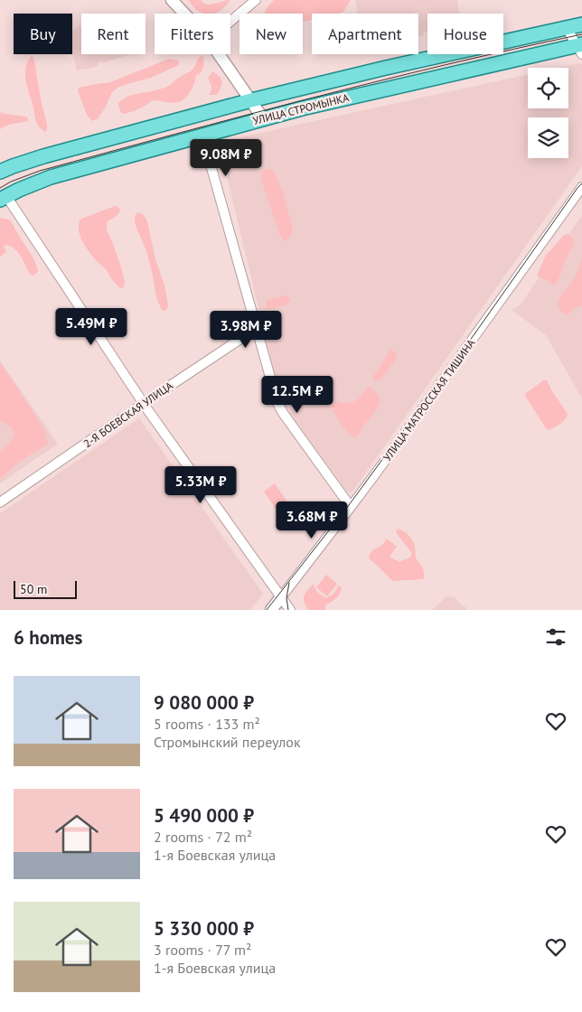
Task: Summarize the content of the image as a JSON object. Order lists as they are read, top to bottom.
{
  "streets": {
    "main road": ["УЛИЦА СТРОМЫНКА"],
    "street": ["УЛИЦА МАТРОССКАЯ ТИШИНА", "2-Я БОЕВСКАЯ УЛИЦА"]
  },
  "scale_bar": "50 m",
  "page": {
    "chip": [
      "Buy",
      "Rent",
      "Filters",
      "New",
      "Apartment",
      "House"
    ],
    "price": [
      "9.08M ₽",
      "5.49M ₽",
      "3.98M ₽",
      "12.5M ₽",
      "5.33M ₽",
      "3.68M ₽"
    ],
    "scale": "50 m",
    "heading": "6 homes",
    "list": [
      {
        "name": "9 080 000 ₽",
        "note": "5 rooms · 133 m² · Стромынский переулок"
      },
      {
        "name": "5 490 000 ₽",
        "note": "2 rooms · 72 m² · 1-я Боевская улица"
      },
      {
        "name": "5 330 000 ₽",
        "note": "3 rooms · 77 m² · 1-я Боевская улица"
      }
    ]
  }
}
